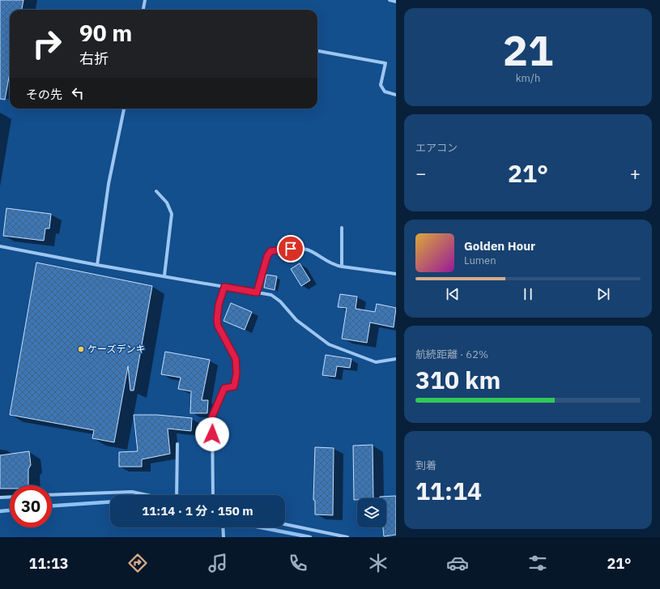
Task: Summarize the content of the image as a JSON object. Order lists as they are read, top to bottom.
{
  "places": ["ケーズデンキ"],
  "page": {
    "tile": [
      ["21", "km/h"],
      "エアコン",
      ["航続距離 · 62%", "310 km"],
      ["到着", "11:14"]
    ],
    "turn": ["90 m", "右折"],
    "then": "その先",
    "heat": ["−", "21°", "+"],
    "song": ["Golden Hour", "Lumen"],
    "limit": "30",
    "trip": "11:14 · 1 分 · 150 m",
    "tabs": ["11:13", "21°"]
  }
}
